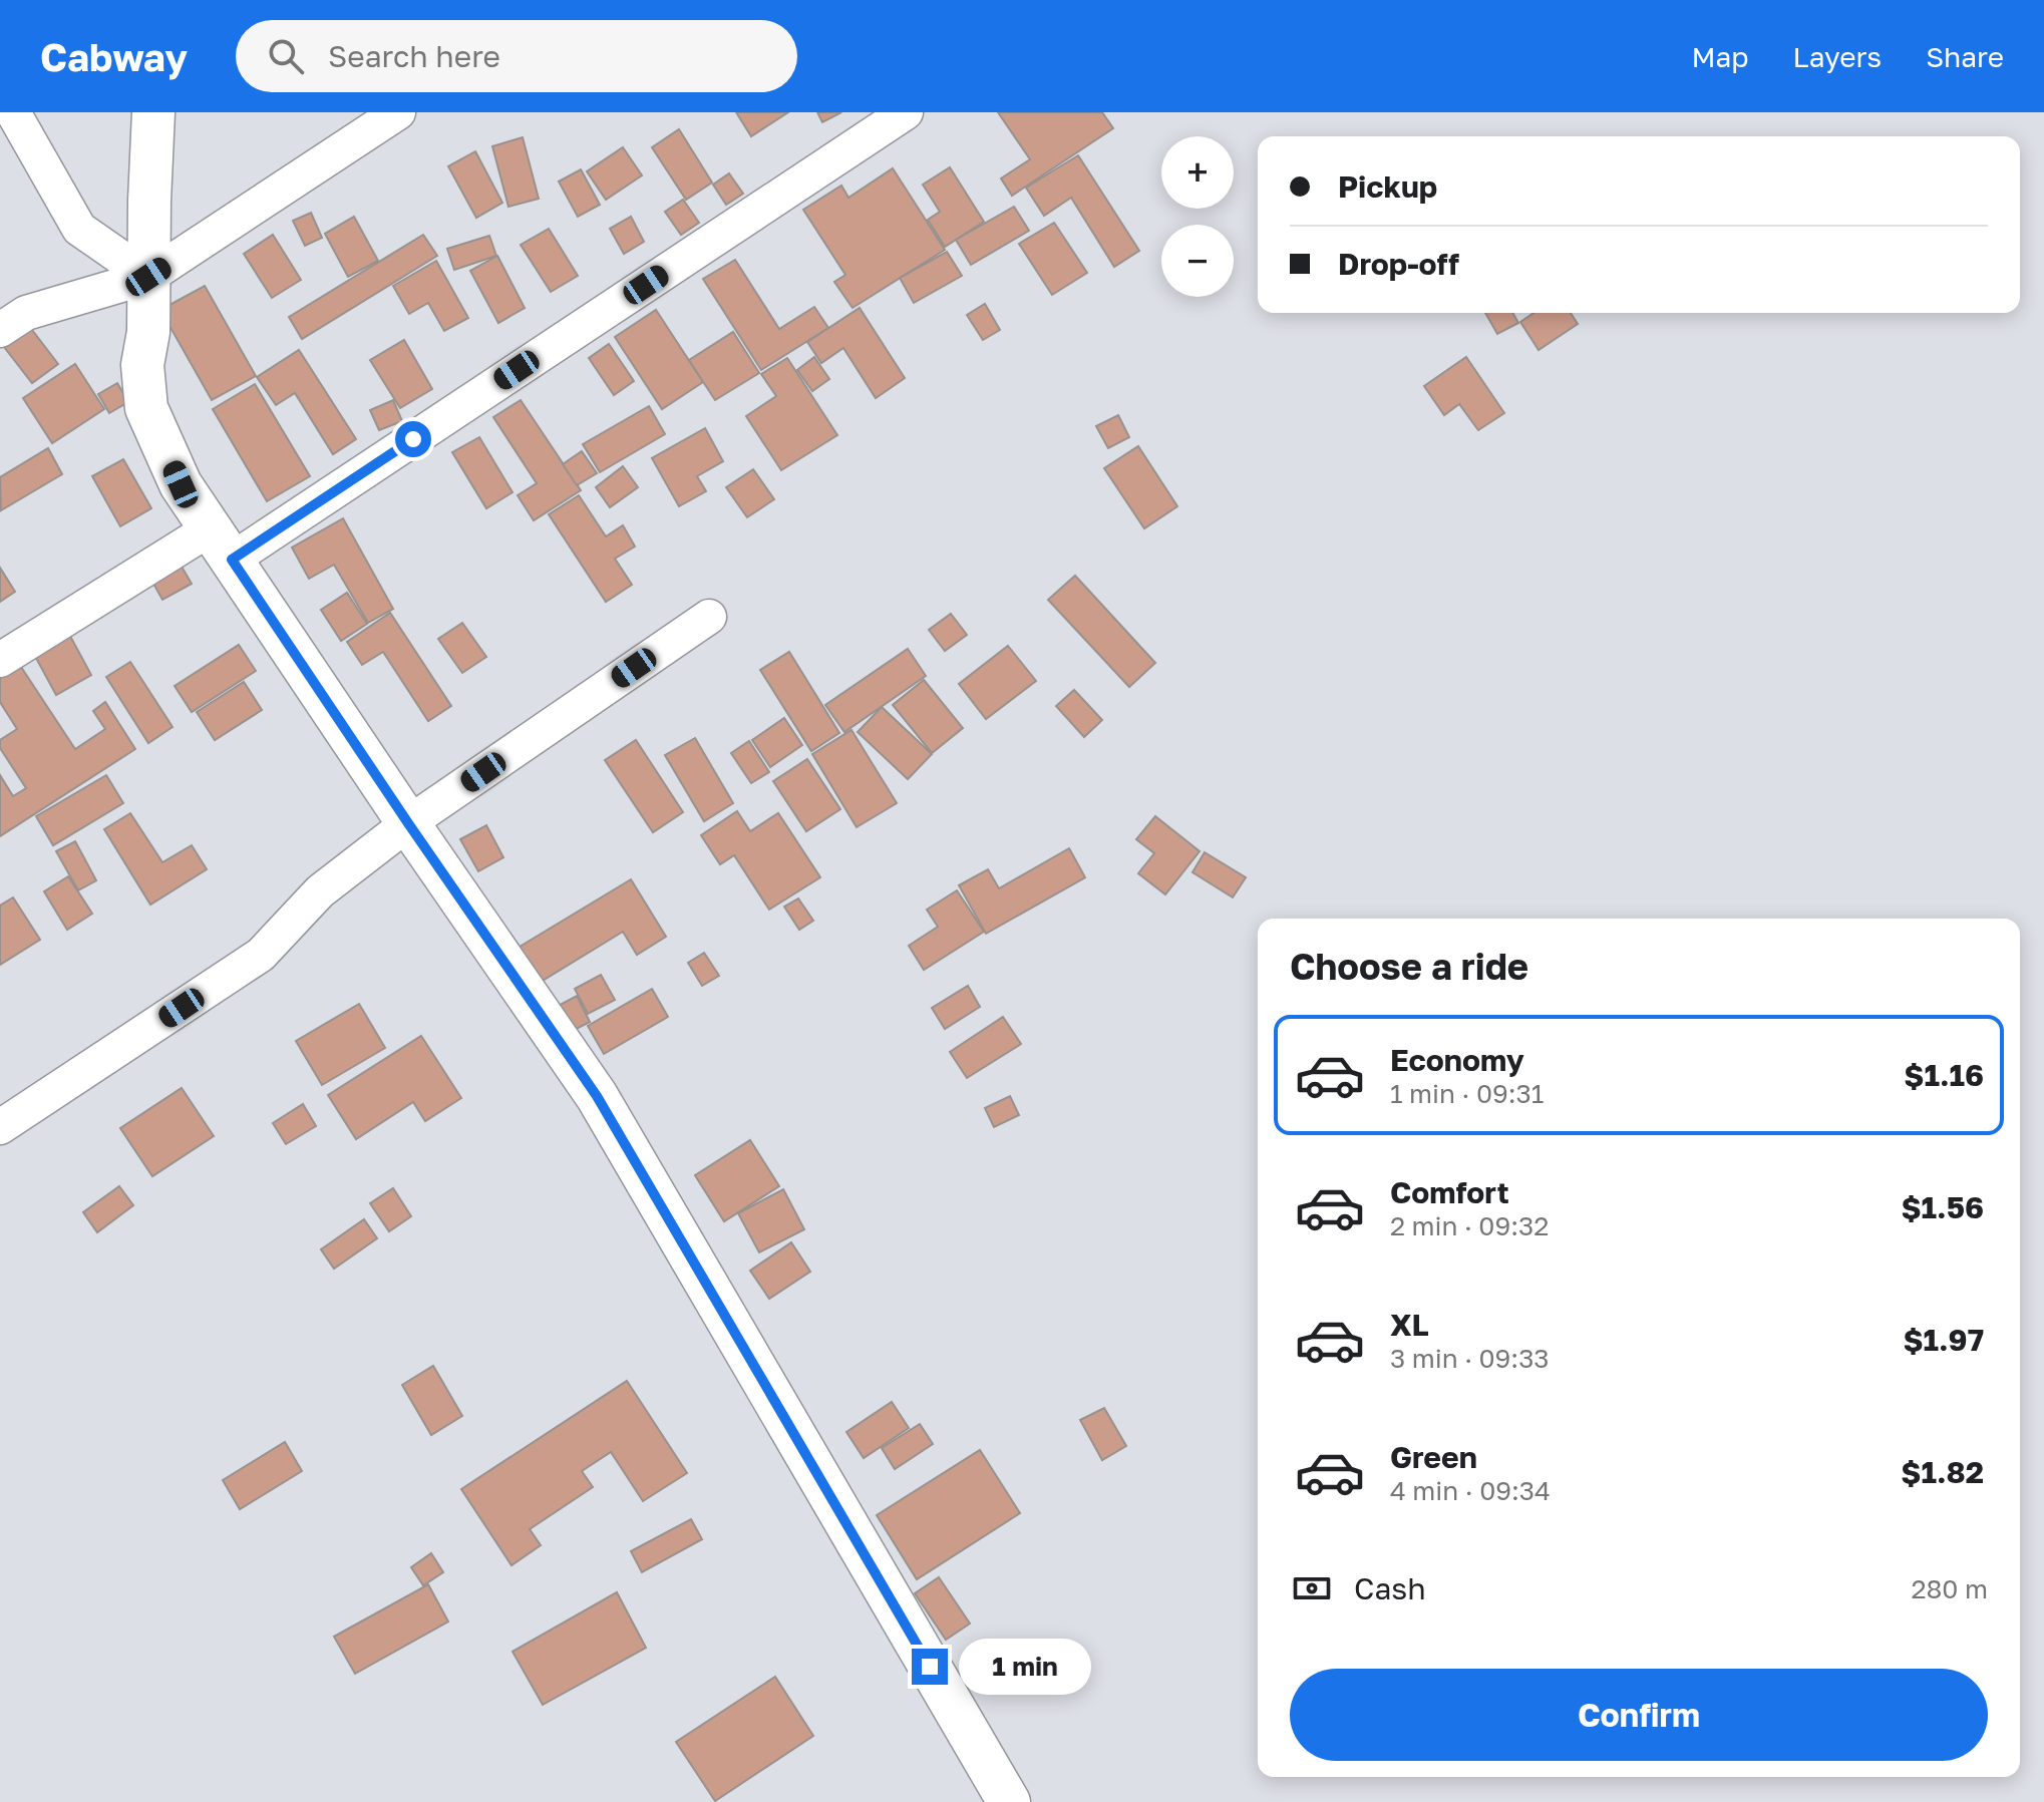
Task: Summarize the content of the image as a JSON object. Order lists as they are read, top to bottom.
{
  "page": {
    "header": "Cabway",
    "search": "Search here",
    "nav": ["Map", "Layers", "Share"],
    "map_buttons": ["+", "−"],
    "banner": ["Pickup", "Drop-off"],
    "heading": "Choose a ride",
    "list": [
      {
        "name": "Economy",
        "note": "1 min · 09:31",
        "value": "$1.16"
      },
      {
        "name": "Comfort",
        "note": "2 min · 09:32",
        "value": "$1.56"
      },
      {
        "name": "XL",
        "note": "3 min · 09:33",
        "value": "$1.97"
      },
      {
        "name": "Green",
        "note": "4 min · 09:34",
        "value": "$1.82"
      }
    ],
    "pay": ["Cash", "280 m"],
    "bubble": "1 min",
    "buttons": "Confirm"
  }
}
